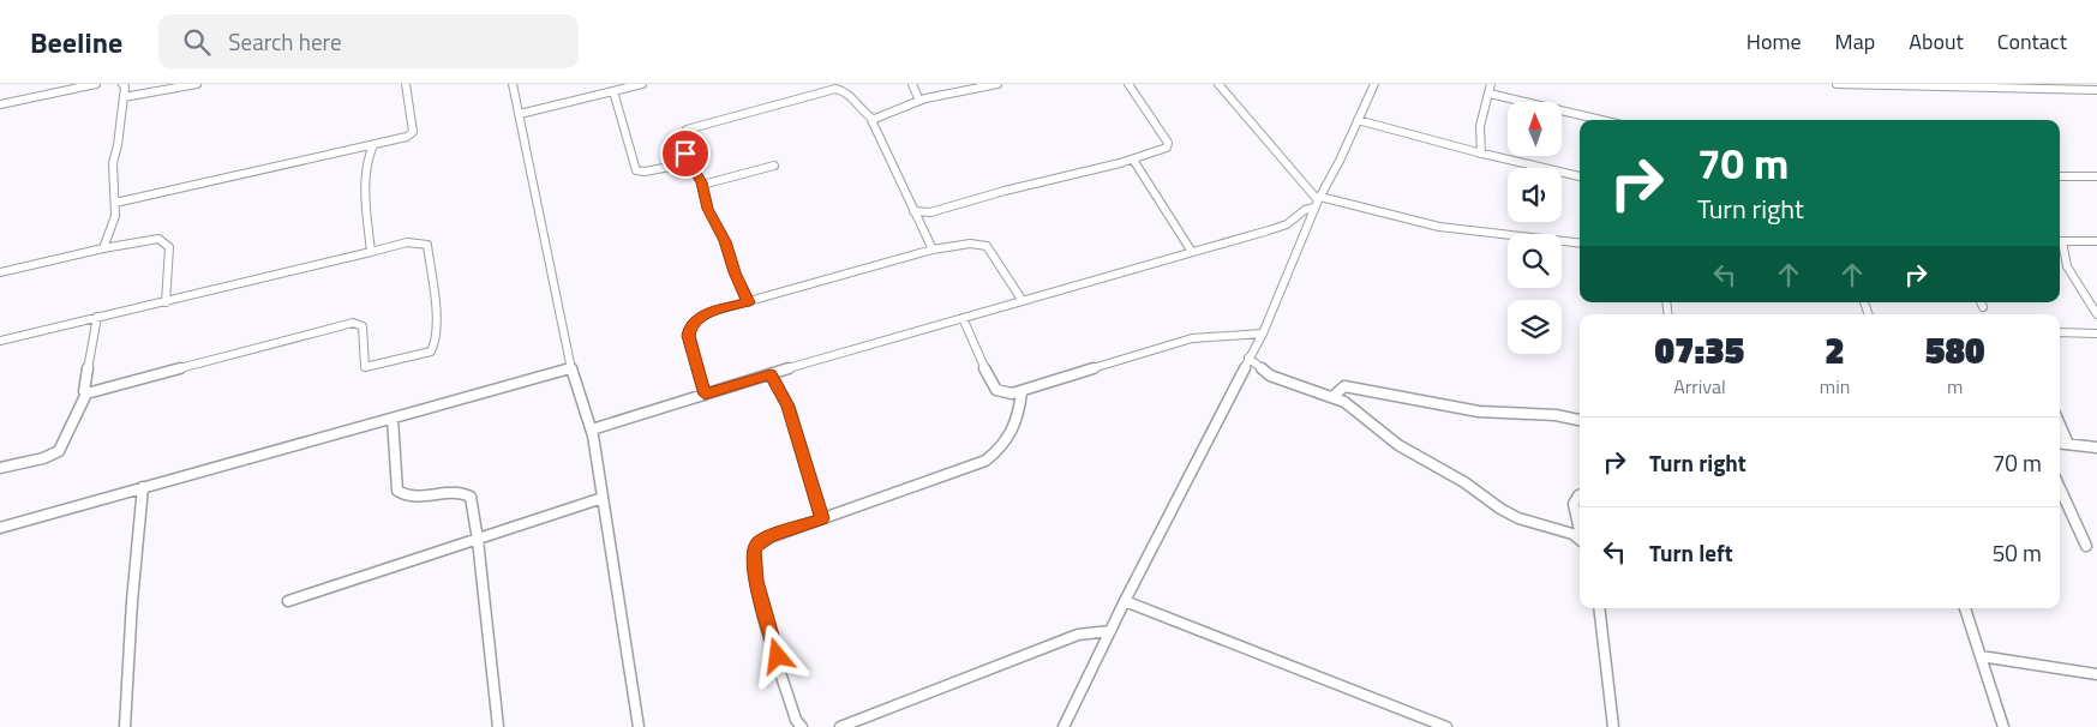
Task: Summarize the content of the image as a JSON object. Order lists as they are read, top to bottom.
{
  "north": "top",
  "page": {
    "header": "Beeline",
    "search": "Search here",
    "nav": [
      "Home",
      "Map",
      "About",
      "Contact"
    ],
    "turn": ["70 m", "Turn right"],
    "eta": [
      "07:35",
      "Arrival",
      "2",
      "min",
      "580",
      "m"
    ],
    "list": [
      {
        "name": "Turn right",
        "value": "70 m"
      },
      {
        "name": "Turn left",
        "value": "50 m"
      }
    ]
  }
}
